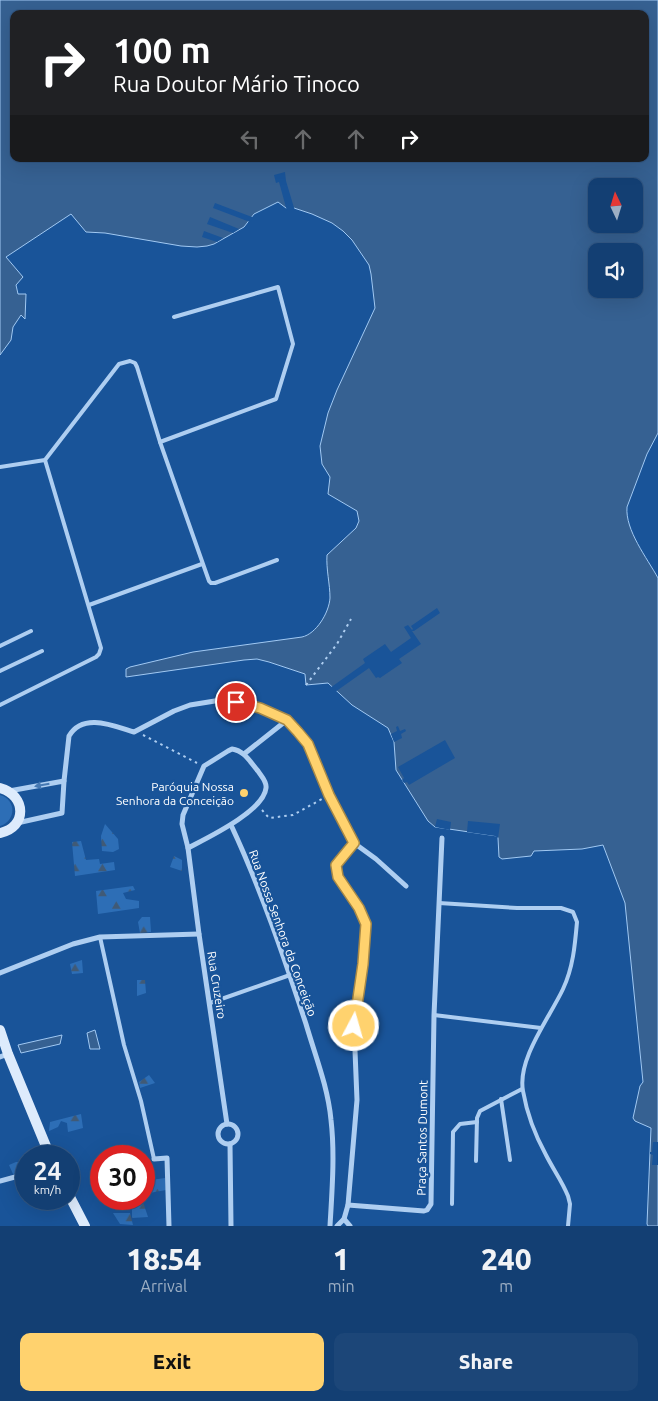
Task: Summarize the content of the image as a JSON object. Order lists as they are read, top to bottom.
{
  "streets": {
    "street": ["Rua Nossa Senhora da Conceição", "Rua Cruzeiro", "Praça Santos Dumont"]
  },
  "places": ["Paróquia Nossa Senhora da Conceição"],
  "north": "top",
  "page": {
    "turn": ["100 m", "Rua Doutor Mário Tinoco"],
    "speed": "24 km/h",
    "limit": "30",
    "eta": [
      "18:54",
      "Arrival",
      "1",
      "min",
      "240",
      "m"
    ],
    "buttons": ["Exit", "Share"]
  }
}
